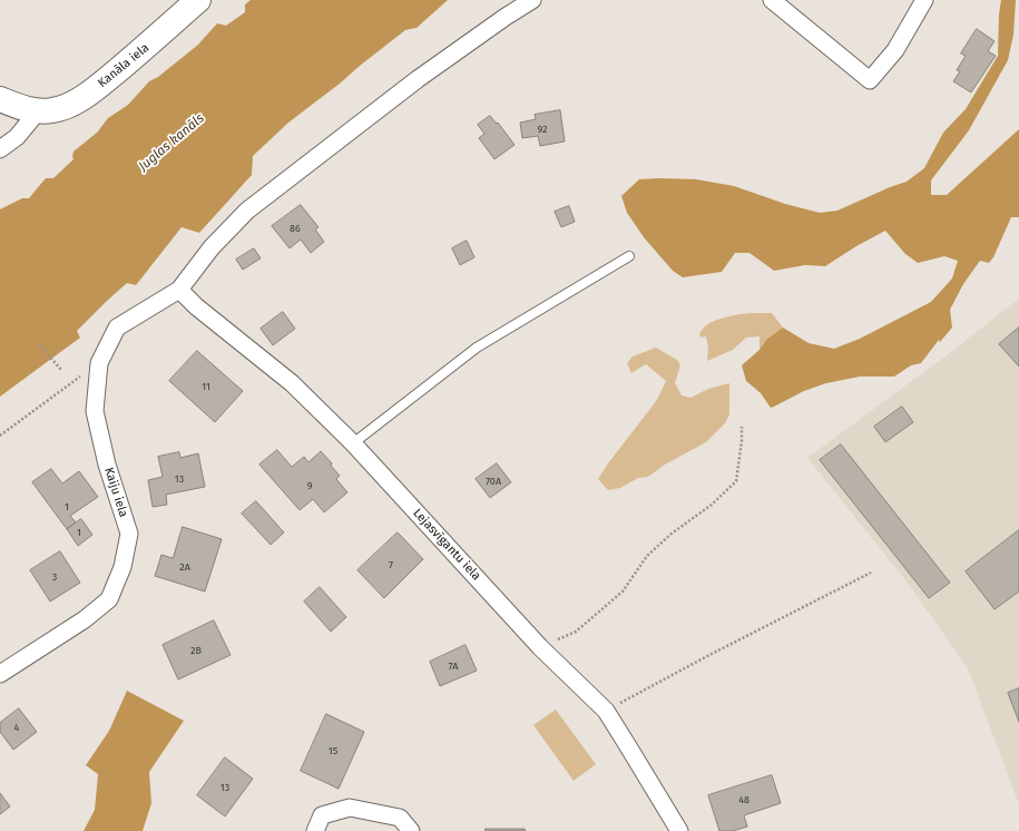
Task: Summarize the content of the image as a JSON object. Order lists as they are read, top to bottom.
{
  "streets": {
    "street": ["Kanāla iela", "Kaiju iela", "Lejasvīgantu iela"]
  },
  "crossings": [
    ["Kaiju iela", "Lejasvīgantu iela"]
  ],
  "water": ["Juglas kanāls"],
  "house_numbers": [
    "92",
    "86",
    "11",
    "13",
    "70A",
    "9",
    "1",
    "1",
    "7",
    "2A",
    "3",
    "2B",
    "7A",
    "4",
    "15",
    "13",
    "48"
  ]
}
